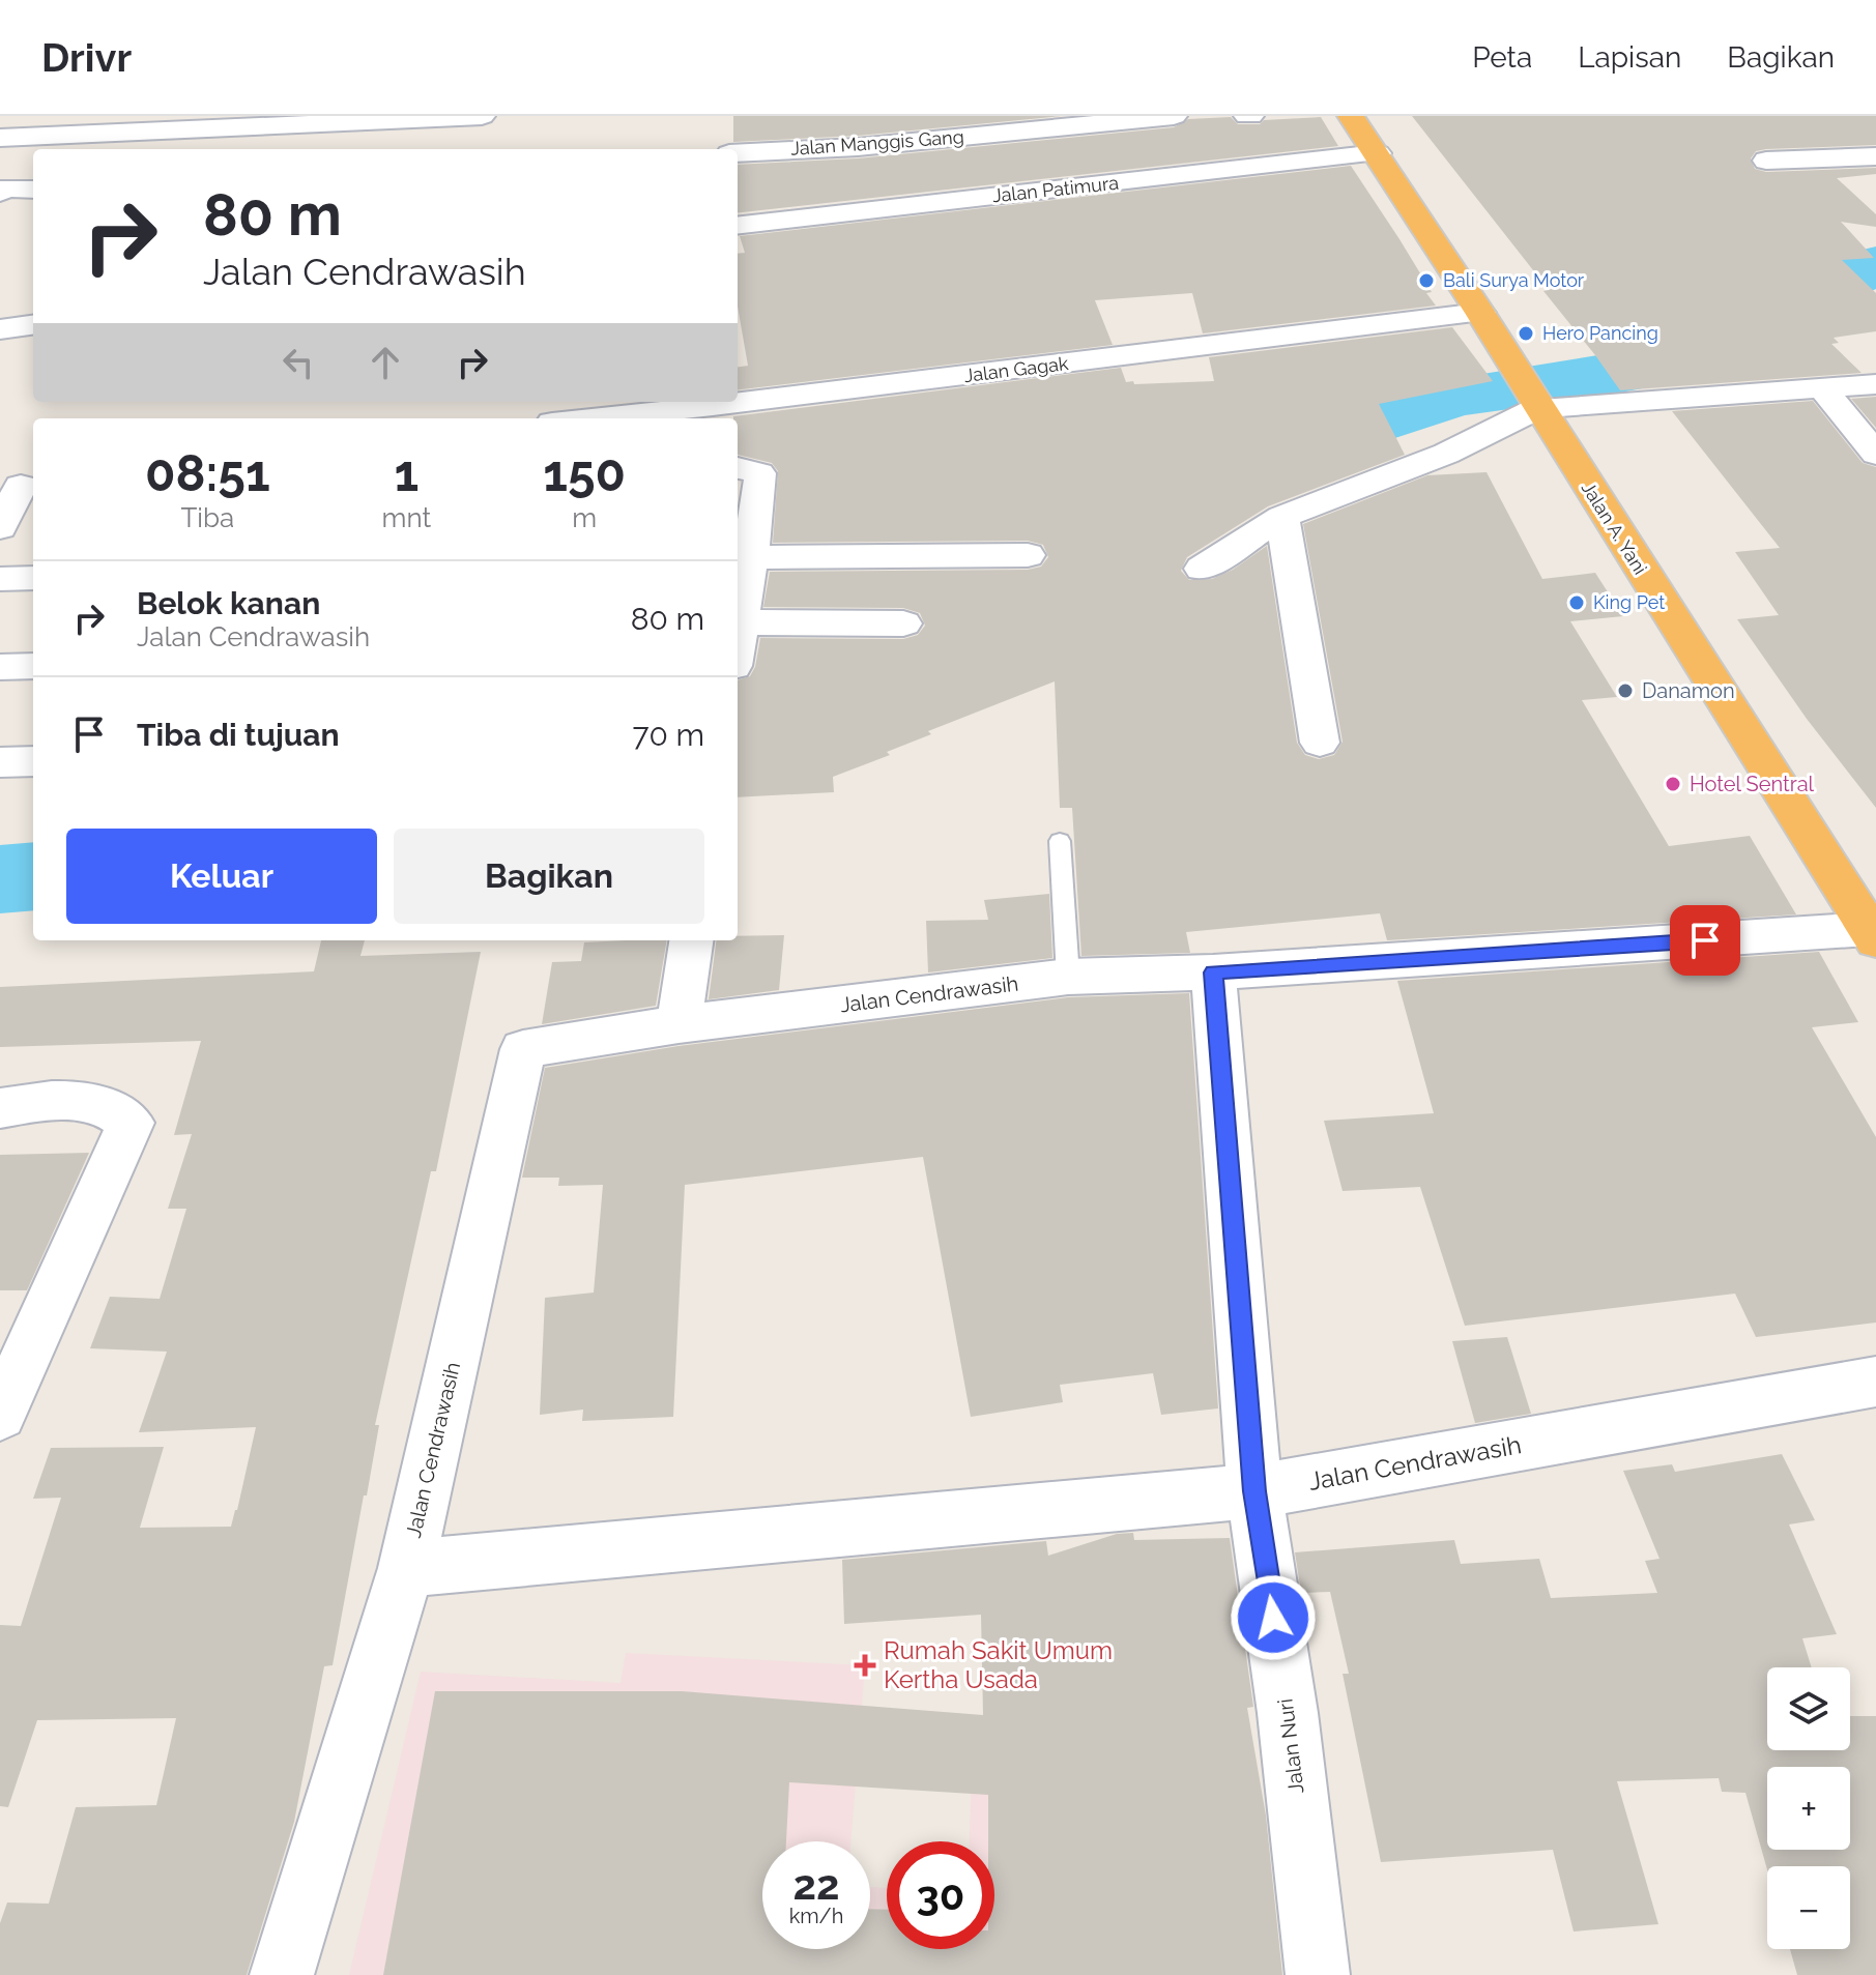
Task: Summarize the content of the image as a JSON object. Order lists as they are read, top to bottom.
{
  "streets": {
    "highway": ["Jalan A. Yani"],
    "street": [
      "Jalan Manggis Gang",
      "Jalan Patimura",
      "Jalan Gagak",
      "Jalan Cendrawasih",
      "Jalan Nuri"
    ]
  },
  "crossings": [
    ["Jalan Patimura", "Jalan A. Yani"],
    ["Jalan Gagak", "Jalan A. Yani"],
    ["Jalan A. Yani", "Jalan Cendrawasih"],
    ["Jalan Cendrawasih", "Jalan Nuri"]
  ],
  "places": {
    "other": [
      "Bali Surya Motor",
      "Hero Pancing",
      "King Pet",
      "Danamon",
      "Hotel Sentral"
    ],
    "health": ["Rumah Sakit Umum Kertha Usada"]
  },
  "page": {
    "header": "Drivr",
    "nav": ["Peta", "Lapisan", "Bagikan"],
    "turn": ["80 m", "Jalan Cendrawasih"],
    "eta": [
      "08:51",
      "Tiba",
      "1",
      "mnt",
      "150",
      "m"
    ],
    "list": [
      {
        "name": "Belok kanan",
        "note": "Jalan Cendrawasih",
        "value": "80 m"
      },
      {
        "name": "Tiba di tujuan",
        "value": "70 m"
      }
    ],
    "buttons": ["Keluar", "Bagikan"],
    "map_buttons": ["+", "−"],
    "speed": "22 km/h",
    "limit": "30"
  }
}
